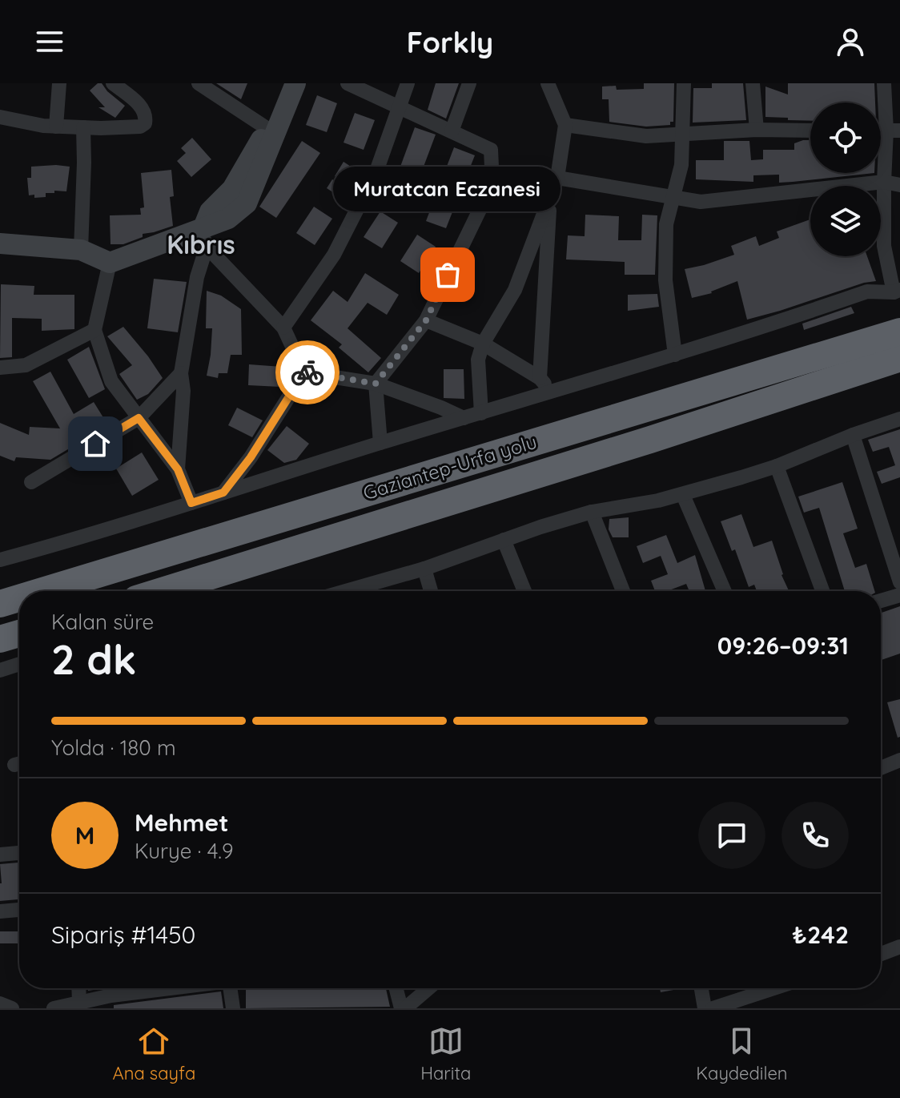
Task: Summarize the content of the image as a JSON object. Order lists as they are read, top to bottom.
{
  "streets": {
    "highway": ["Gaziantep-Urfa yolu"]
  },
  "districts": ["Kıbrıs"],
  "places": ["Muratcan Eczanesi"],
  "page": {
    "header": "Forkly",
    "bubble": "Muratcan Eczanesi",
    "heading": ["2 dk", "Kalan süre", "09:26–09:31"],
    "panel": [
      "Mehmet",
      "Kurye · 4.9",
      "Sipariş #1450",
      "₺242"
    ],
    "bar": "Yolda · 180 m",
    "round": "M",
    "tabs": ["Ana sayfa", "Harita", "Kaydedilen"]
  }
}
